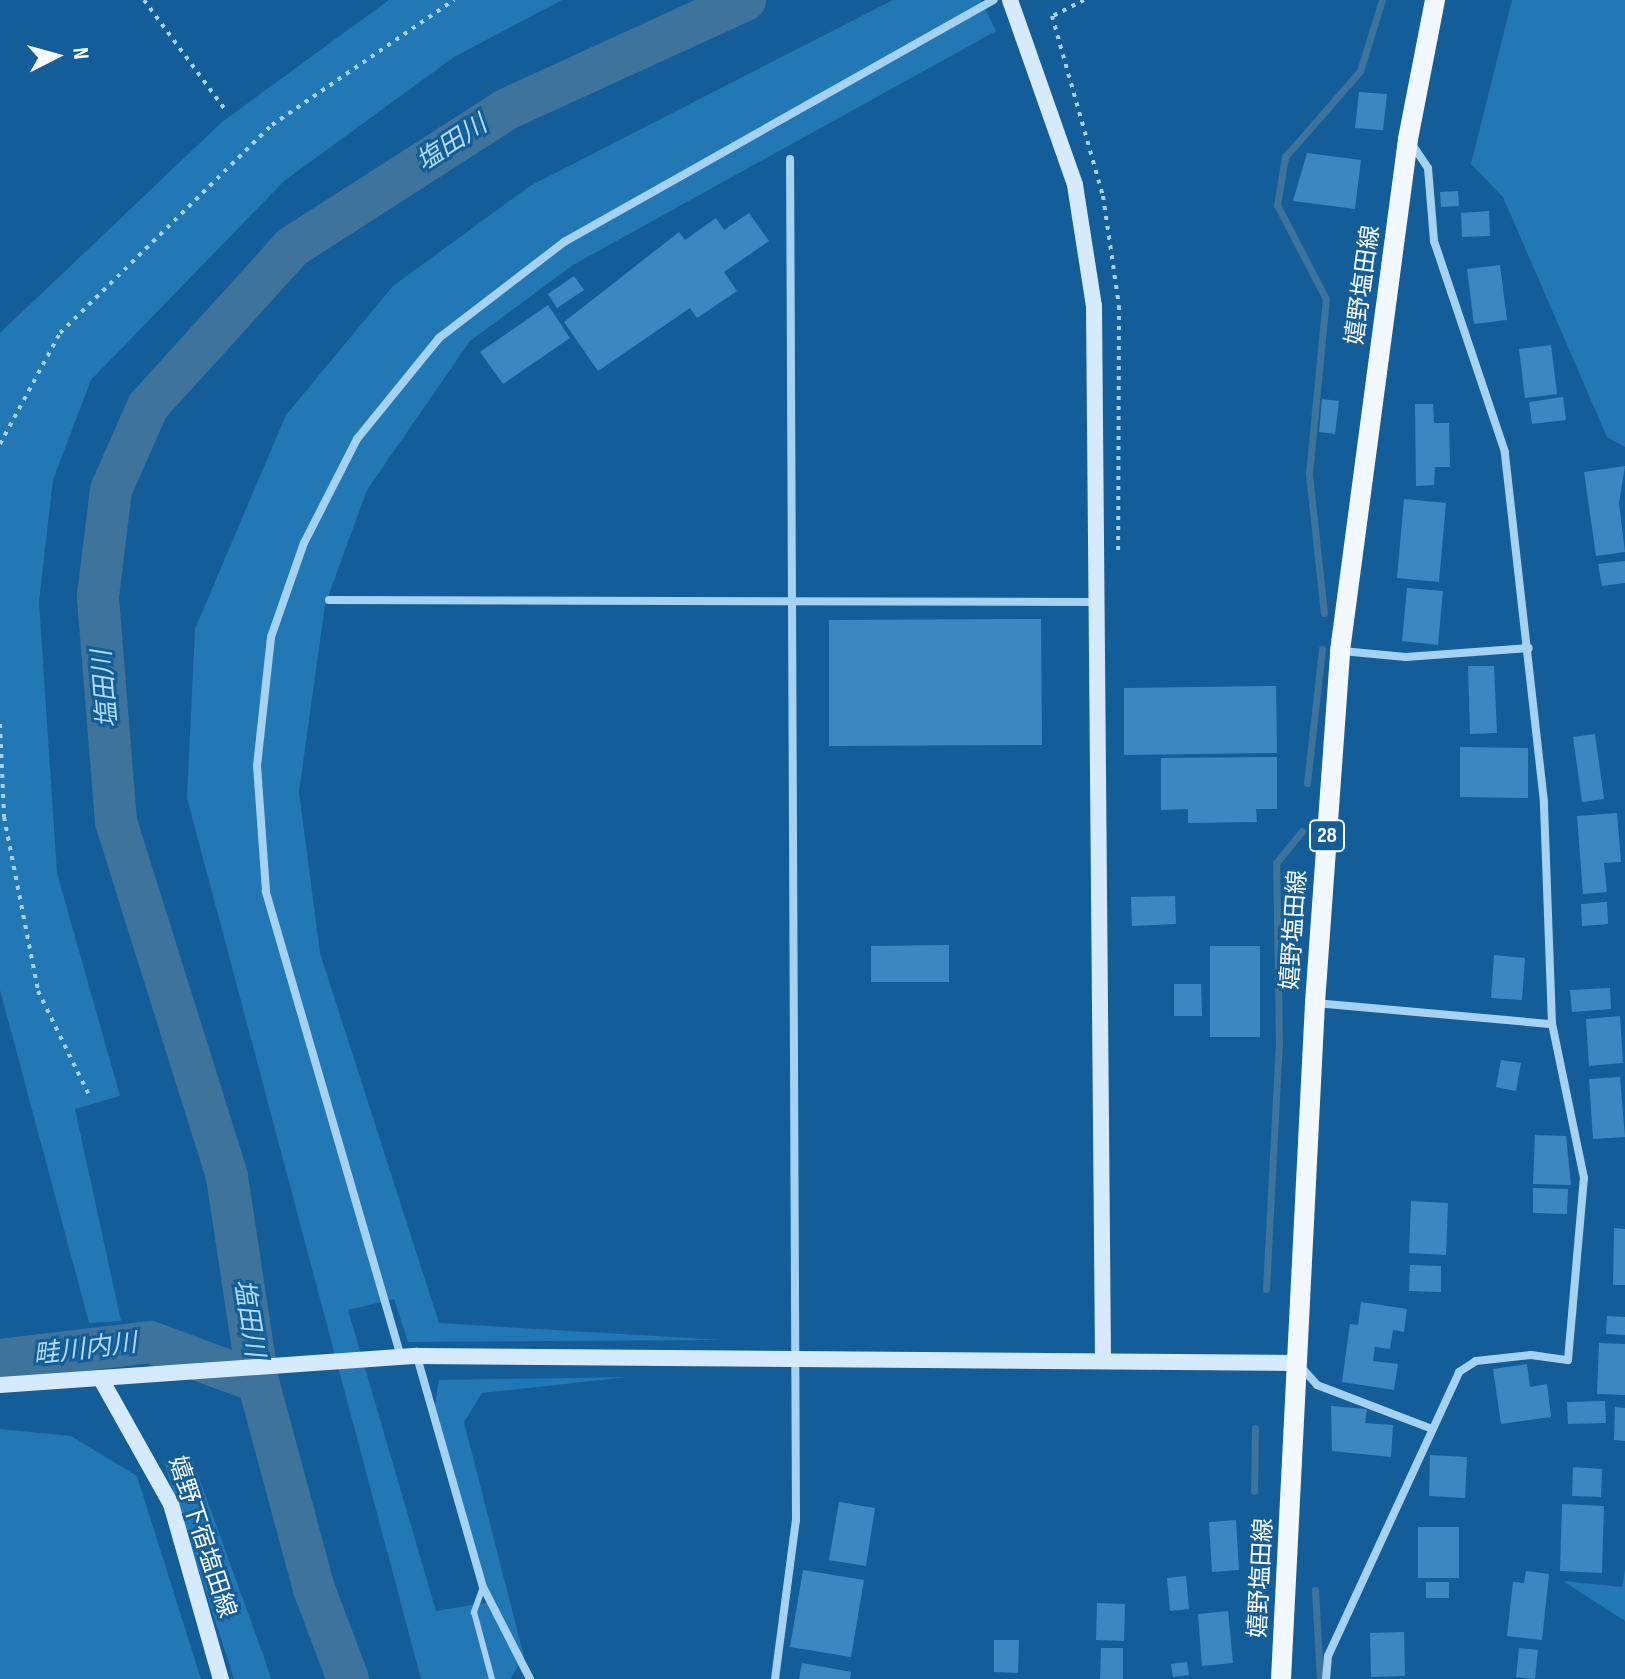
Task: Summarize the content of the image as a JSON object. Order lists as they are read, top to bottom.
{
  "streets": {
    "main road": ["嬉野塩田線", "28"],
    "street": ["嬉野下宿塩田線"]
  },
  "water": ["塩田川", "畦川内川"],
  "north": "right"
}
